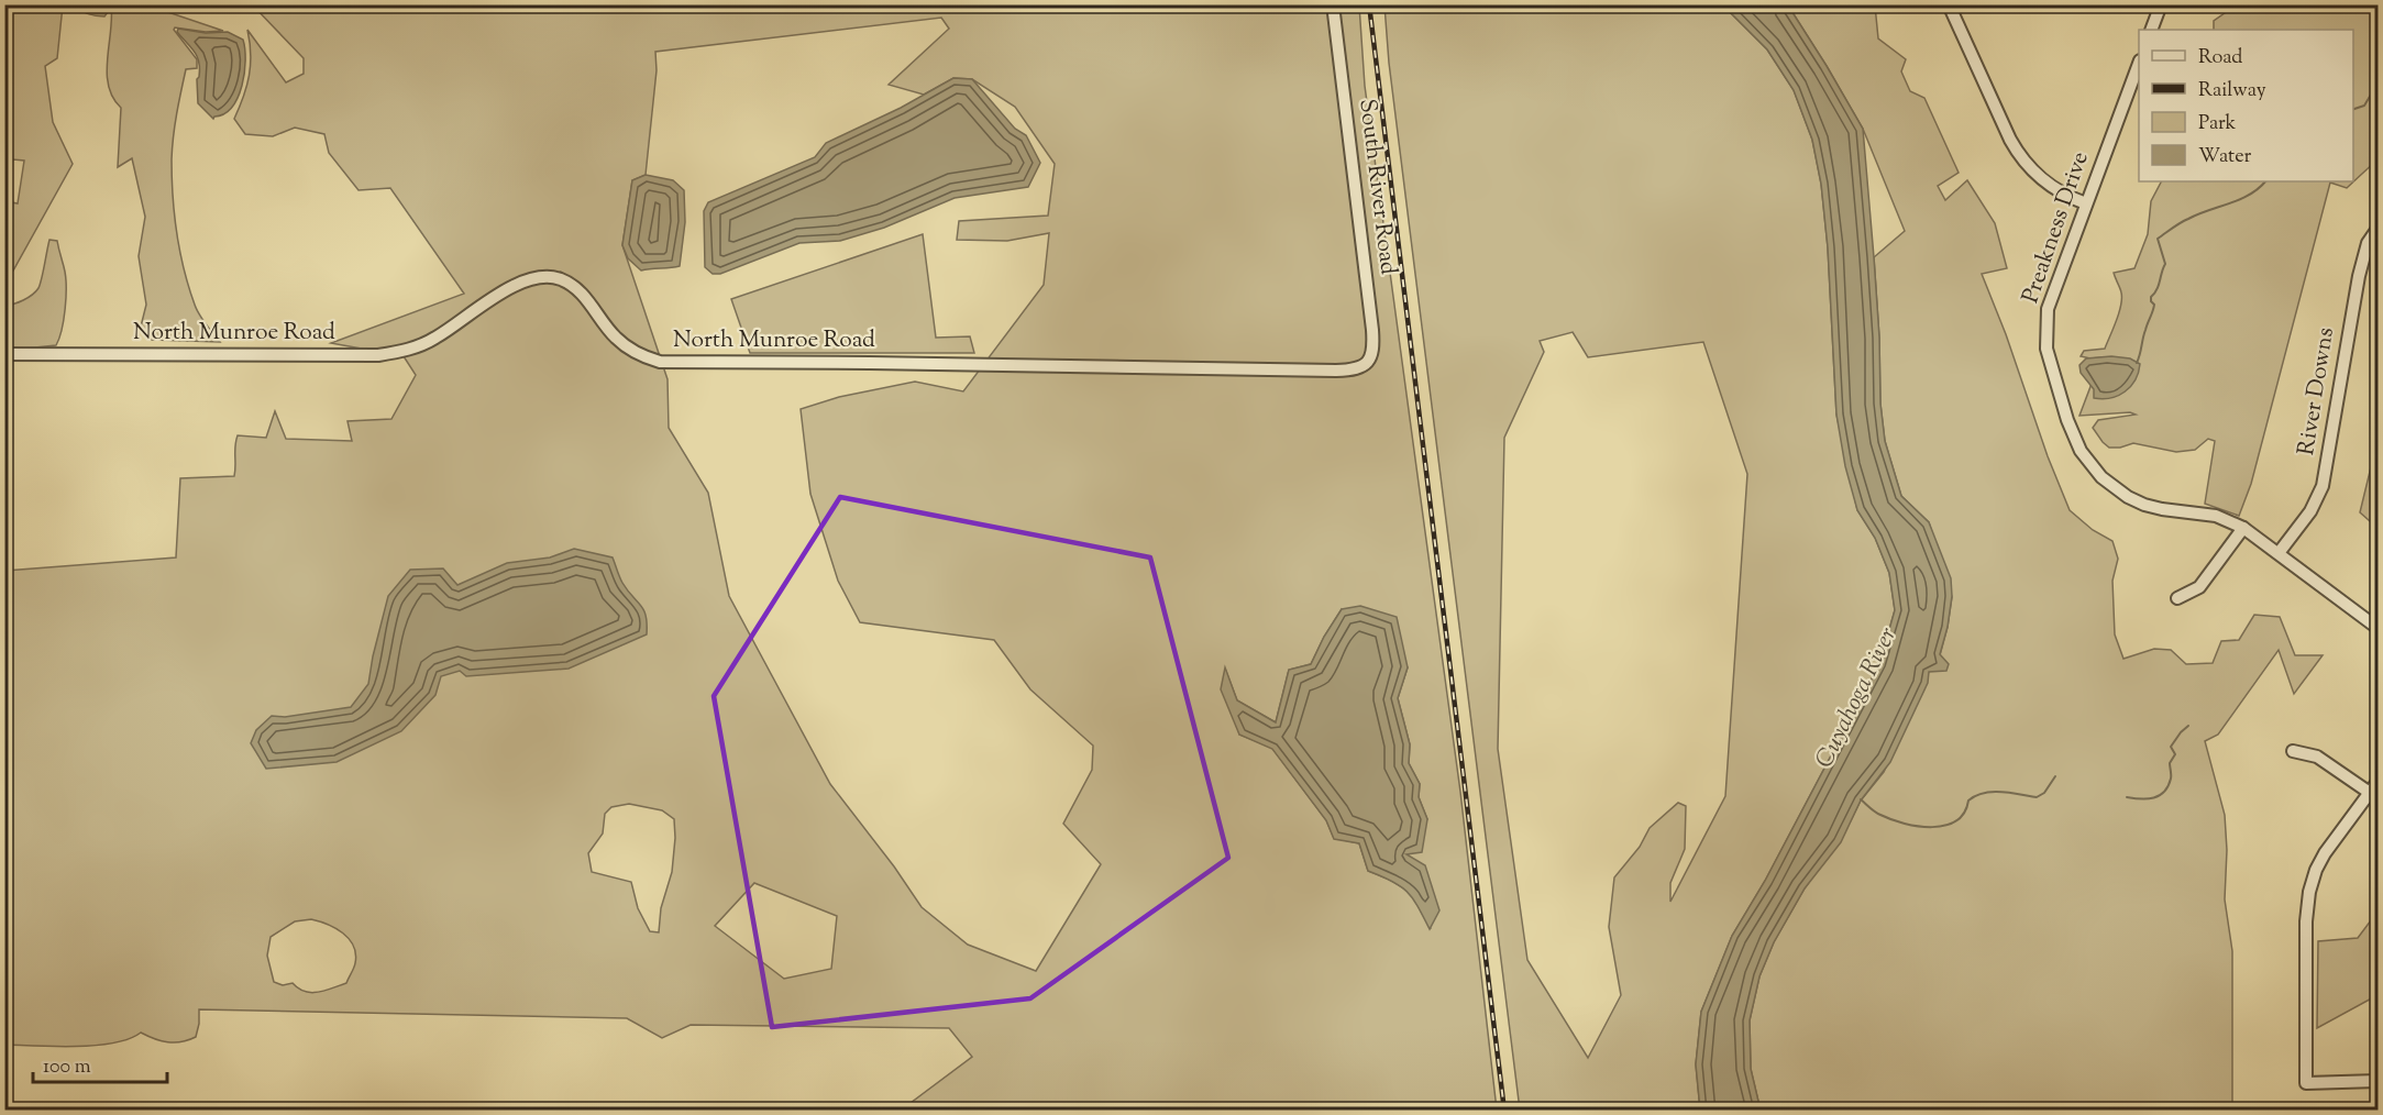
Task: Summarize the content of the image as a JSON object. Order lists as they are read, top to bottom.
{
  "streets": {
    "street": [
      "South River Road",
      "Preakness Drive",
      "North Munroe Road",
      "River Downs"
    ]
  },
  "crossings": [
    ["South River Road", "North Munroe Road"],
    ["Preakness Drive", "River Downs"]
  ],
  "water": ["Cuyahoga River"],
  "legend": [
    "Road",
    "Railway",
    "Park",
    "Water"
  ],
  "scale_bar": "100 m"
}
